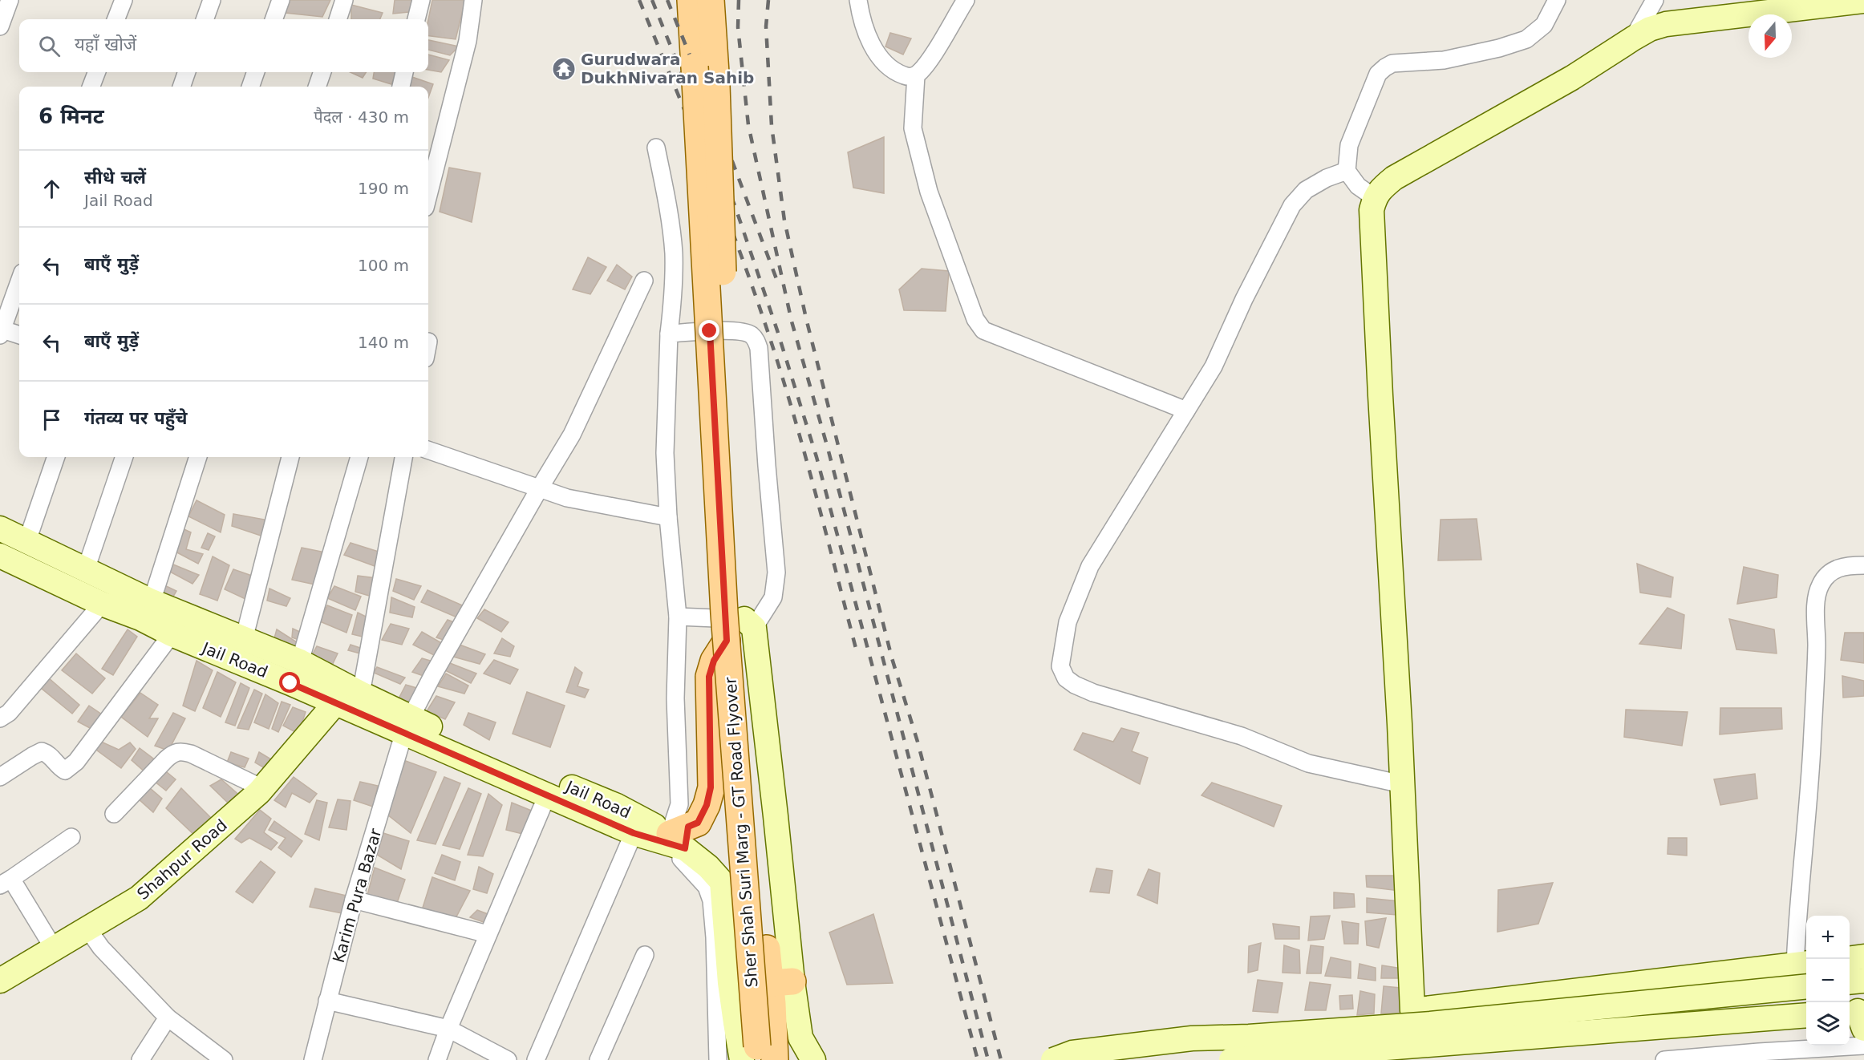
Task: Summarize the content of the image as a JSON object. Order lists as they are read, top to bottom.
{
  "streets": {
    "main road": ["Sher Shah Suri Marg - GT Road Flyover"],
    "street": ["Jail Road", "Shahpur Road", "Karim Pura Bazar"]
  },
  "crossings": [
    ["Jail Road", "Shahpur Road"],
    ["Jail Road", "Karim Pura Bazar"]
  ],
  "places": {
    "temple": ["Gurudwara DukhNivaran Sahib"]
  },
  "north": "bottom",
  "page": {
    "search": "यहाँ खोजें",
    "heading": ["6 मिनट", "पैदल · 430 m"],
    "list": [
      ["सीधे चलें", "Jail Road", "190 m"],
      ["बाएँ मुड़ें", "100 m"],
      ["बाएँ मुड़ें", "140 m"],
      "गंतव्य पर पहुँचे"
    ],
    "map_buttons": ["+", "−"]
  }
}
